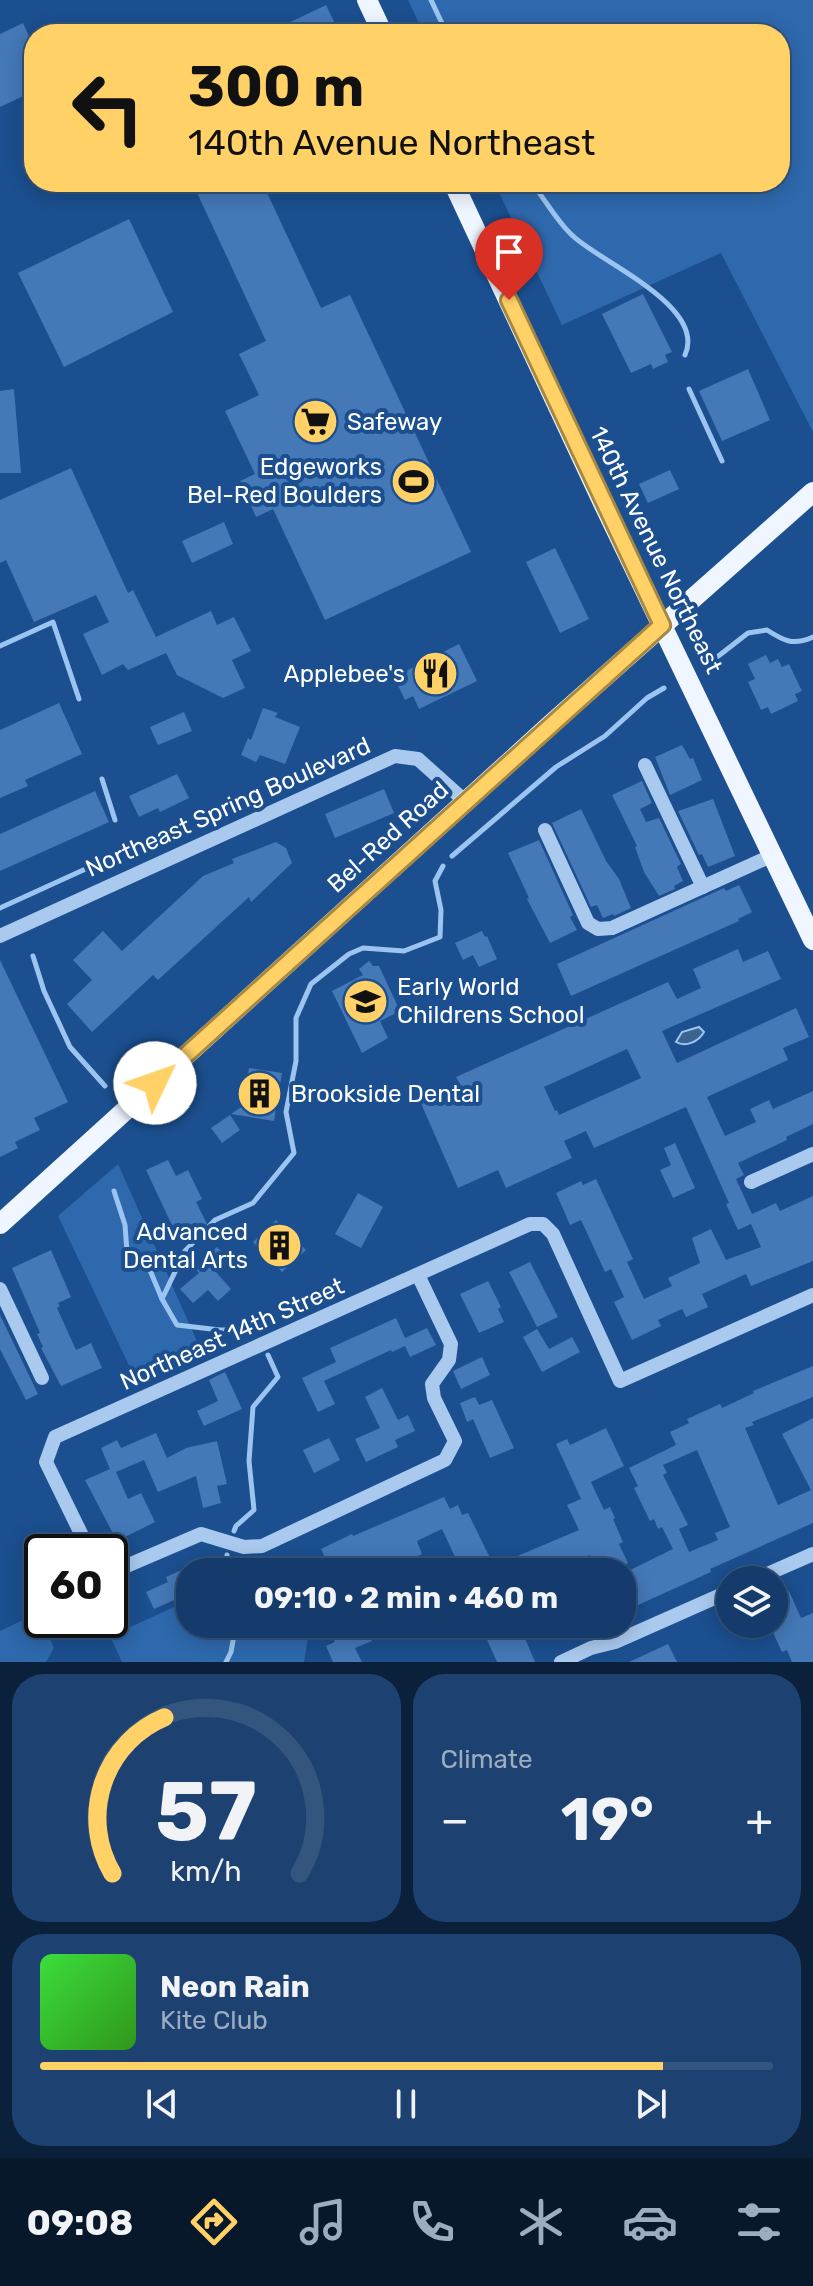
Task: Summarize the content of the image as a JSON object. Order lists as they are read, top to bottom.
{
  "streets": {
    "main road": ["140th Avenue Northeast", "Bel-Red Road"],
    "street": ["Northeast Spring Boulevard", "Northeast 14th Street"]
  },
  "crossings": [
    ["140th Avenue Northeast", "Bel-Red Road"],
    ["Northeast Spring Boulevard", "Bel-Red Road"]
  ],
  "places": {
    "supermarket": ["Safeway"],
    "sports": ["Edgeworks Bel-Red Boulders"],
    "restaurant": ["Applebee's"],
    "school or university": ["Early World Childrens School"],
    "building": ["Brookside Dental", "Advanced Dental Arts"]
  },
  "page": {
    "turn": ["300 m", "140th Avenue Northeast"],
    "limit": "60",
    "trip": "09:10 · 2 min · 460 m",
    "tile": "Climate",
    "heat": ["−", "19°", "+"],
    "song": ["Neon Rain", "Kite Club"],
    "tabs": "09:08",
    "gauge": ["57", "km/h"]
  }
}
